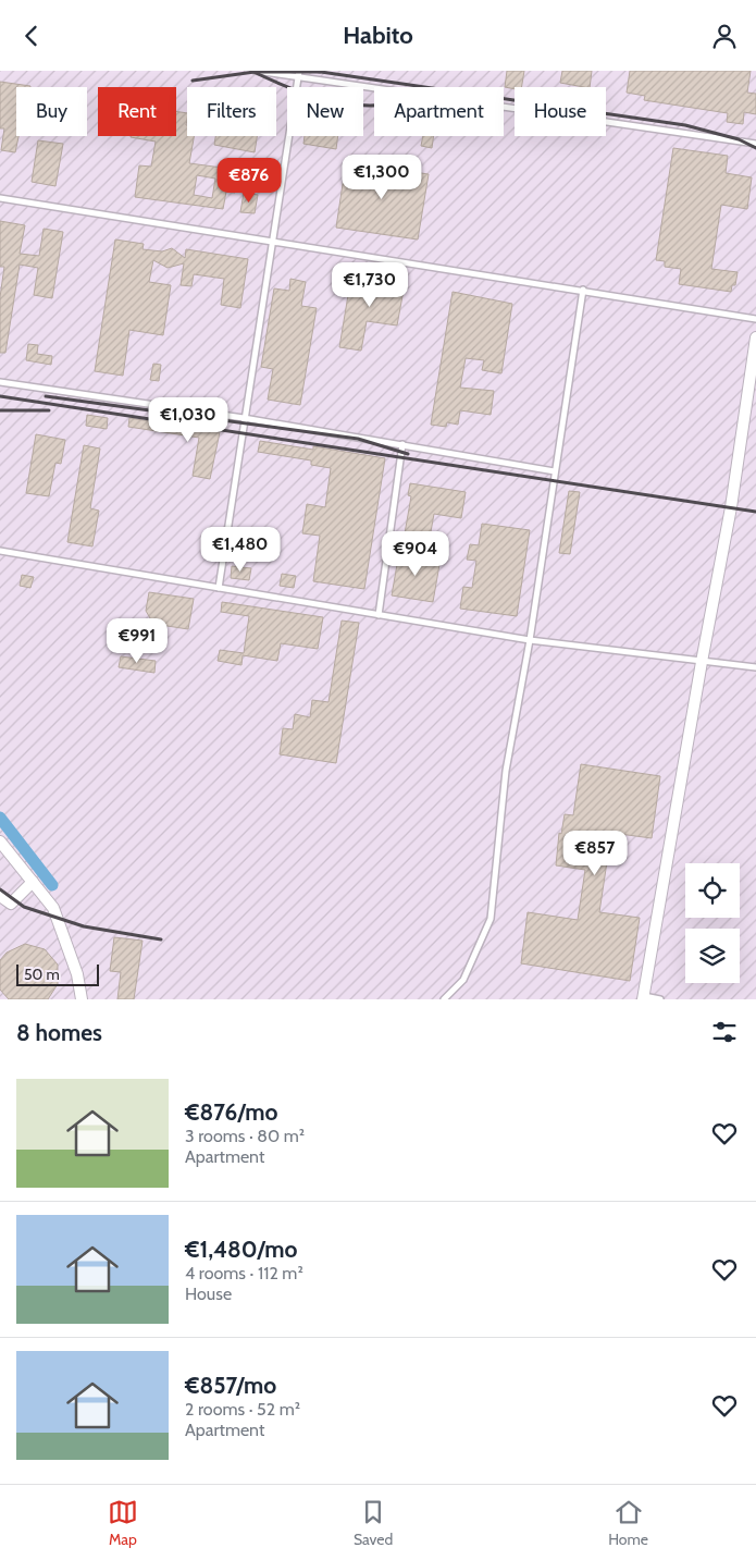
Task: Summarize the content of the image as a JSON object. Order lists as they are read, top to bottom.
{
  "scale_bar": "50 m",
  "page": {
    "header": "Habito",
    "chip": [
      "Buy",
      "Rent",
      "Filters",
      "New",
      "Apartment",
      "House"
    ],
    "price": [
      "€1,300",
      "€876",
      "€1,730",
      "€1,030",
      "€1,480",
      "€904",
      "€991",
      "€857"
    ],
    "scale": "50 m",
    "heading": "8 homes",
    "list": [
      {
        "name": "€876/mo",
        "note": "3 rooms · 80 m² · Apartment"
      },
      {
        "name": "€1,480/mo",
        "note": "4 rooms · 112 m² · House"
      },
      {
        "name": "€857/mo",
        "note": "2 rooms · 52 m² · Apartment"
      }
    ],
    "tabs": ["Map", "Saved", "Home"]
  }
}
